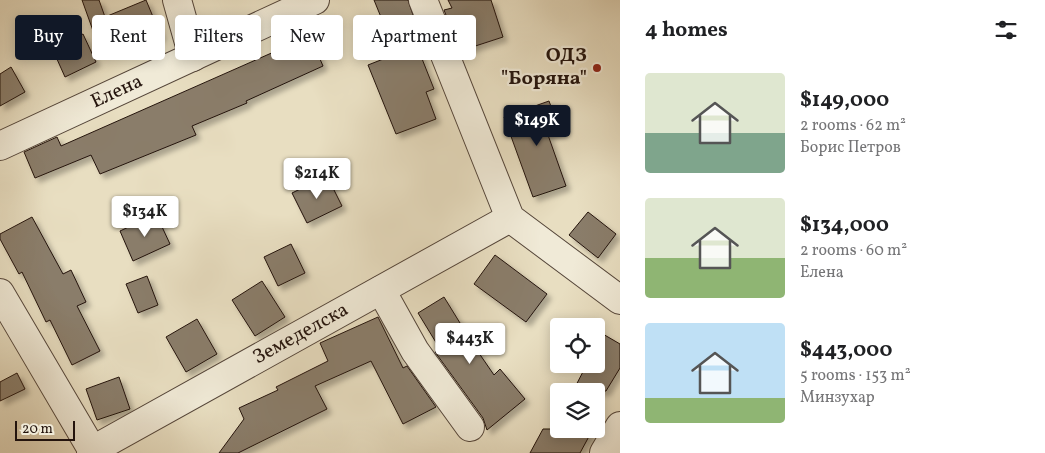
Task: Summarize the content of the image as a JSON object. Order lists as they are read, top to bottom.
{
  "streets": {
    "street": ["Елена", "Земеделска"]
  },
  "places": ["ОДЗ \"Боряна\""],
  "scale_bar": "20 m",
  "page": {
    "heading": "4 homes",
    "chip": [
      "Buy",
      "Rent",
      "Filters",
      "New",
      "Apartment"
    ],
    "list": [
      {
        "name": "$149,000",
        "note": "2 rooms · 62 m² · Борис Петров"
      },
      {
        "name": "$134,000",
        "note": "2 rooms · 60 m² · Елена"
      },
      {
        "name": "$443,000",
        "note": "5 rooms · 153 m² · Минзухар"
      }
    ],
    "price": [
      "$149K",
      "$214K",
      "$134K",
      "$443K"
    ],
    "scale": "20 m"
  }
}
